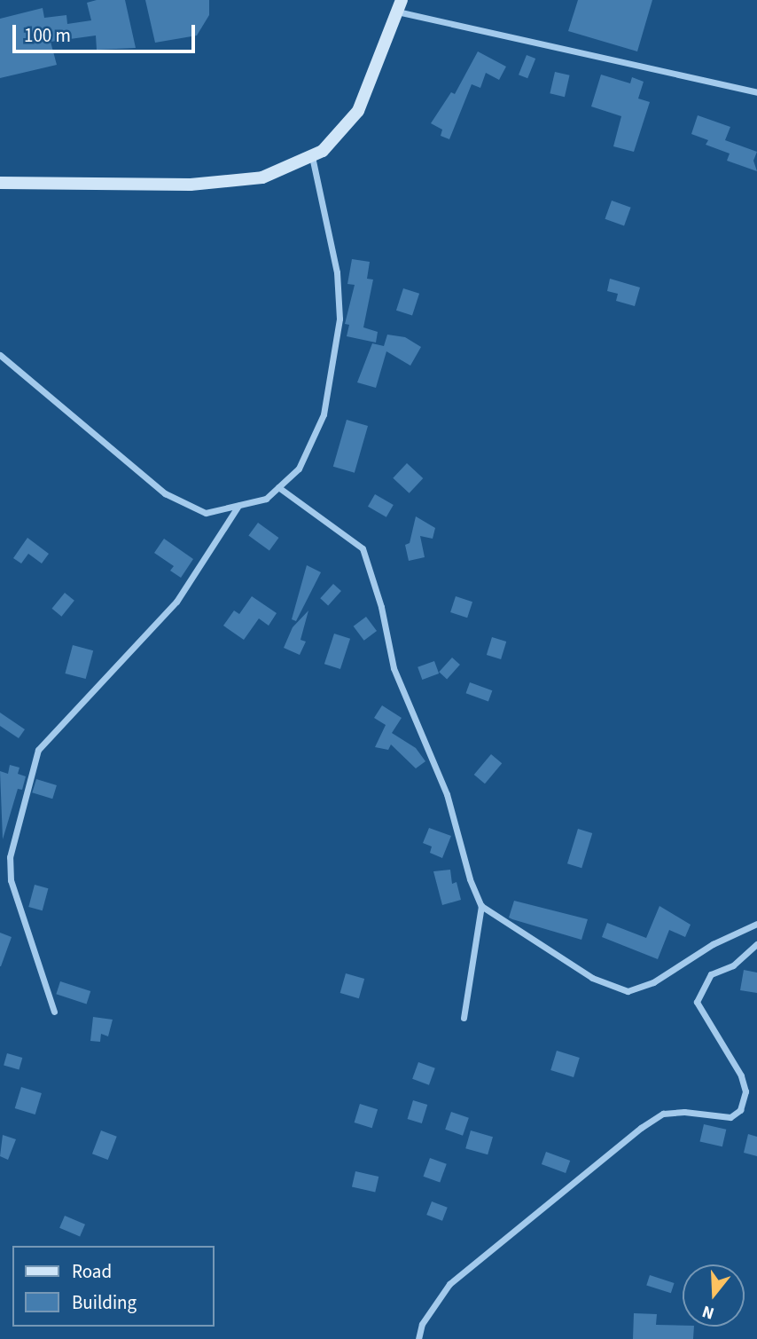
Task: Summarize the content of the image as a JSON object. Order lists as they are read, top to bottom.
{
  "legend": ["Road", "Building"],
  "scale_bar": "100 m",
  "north": "bottom"
}
